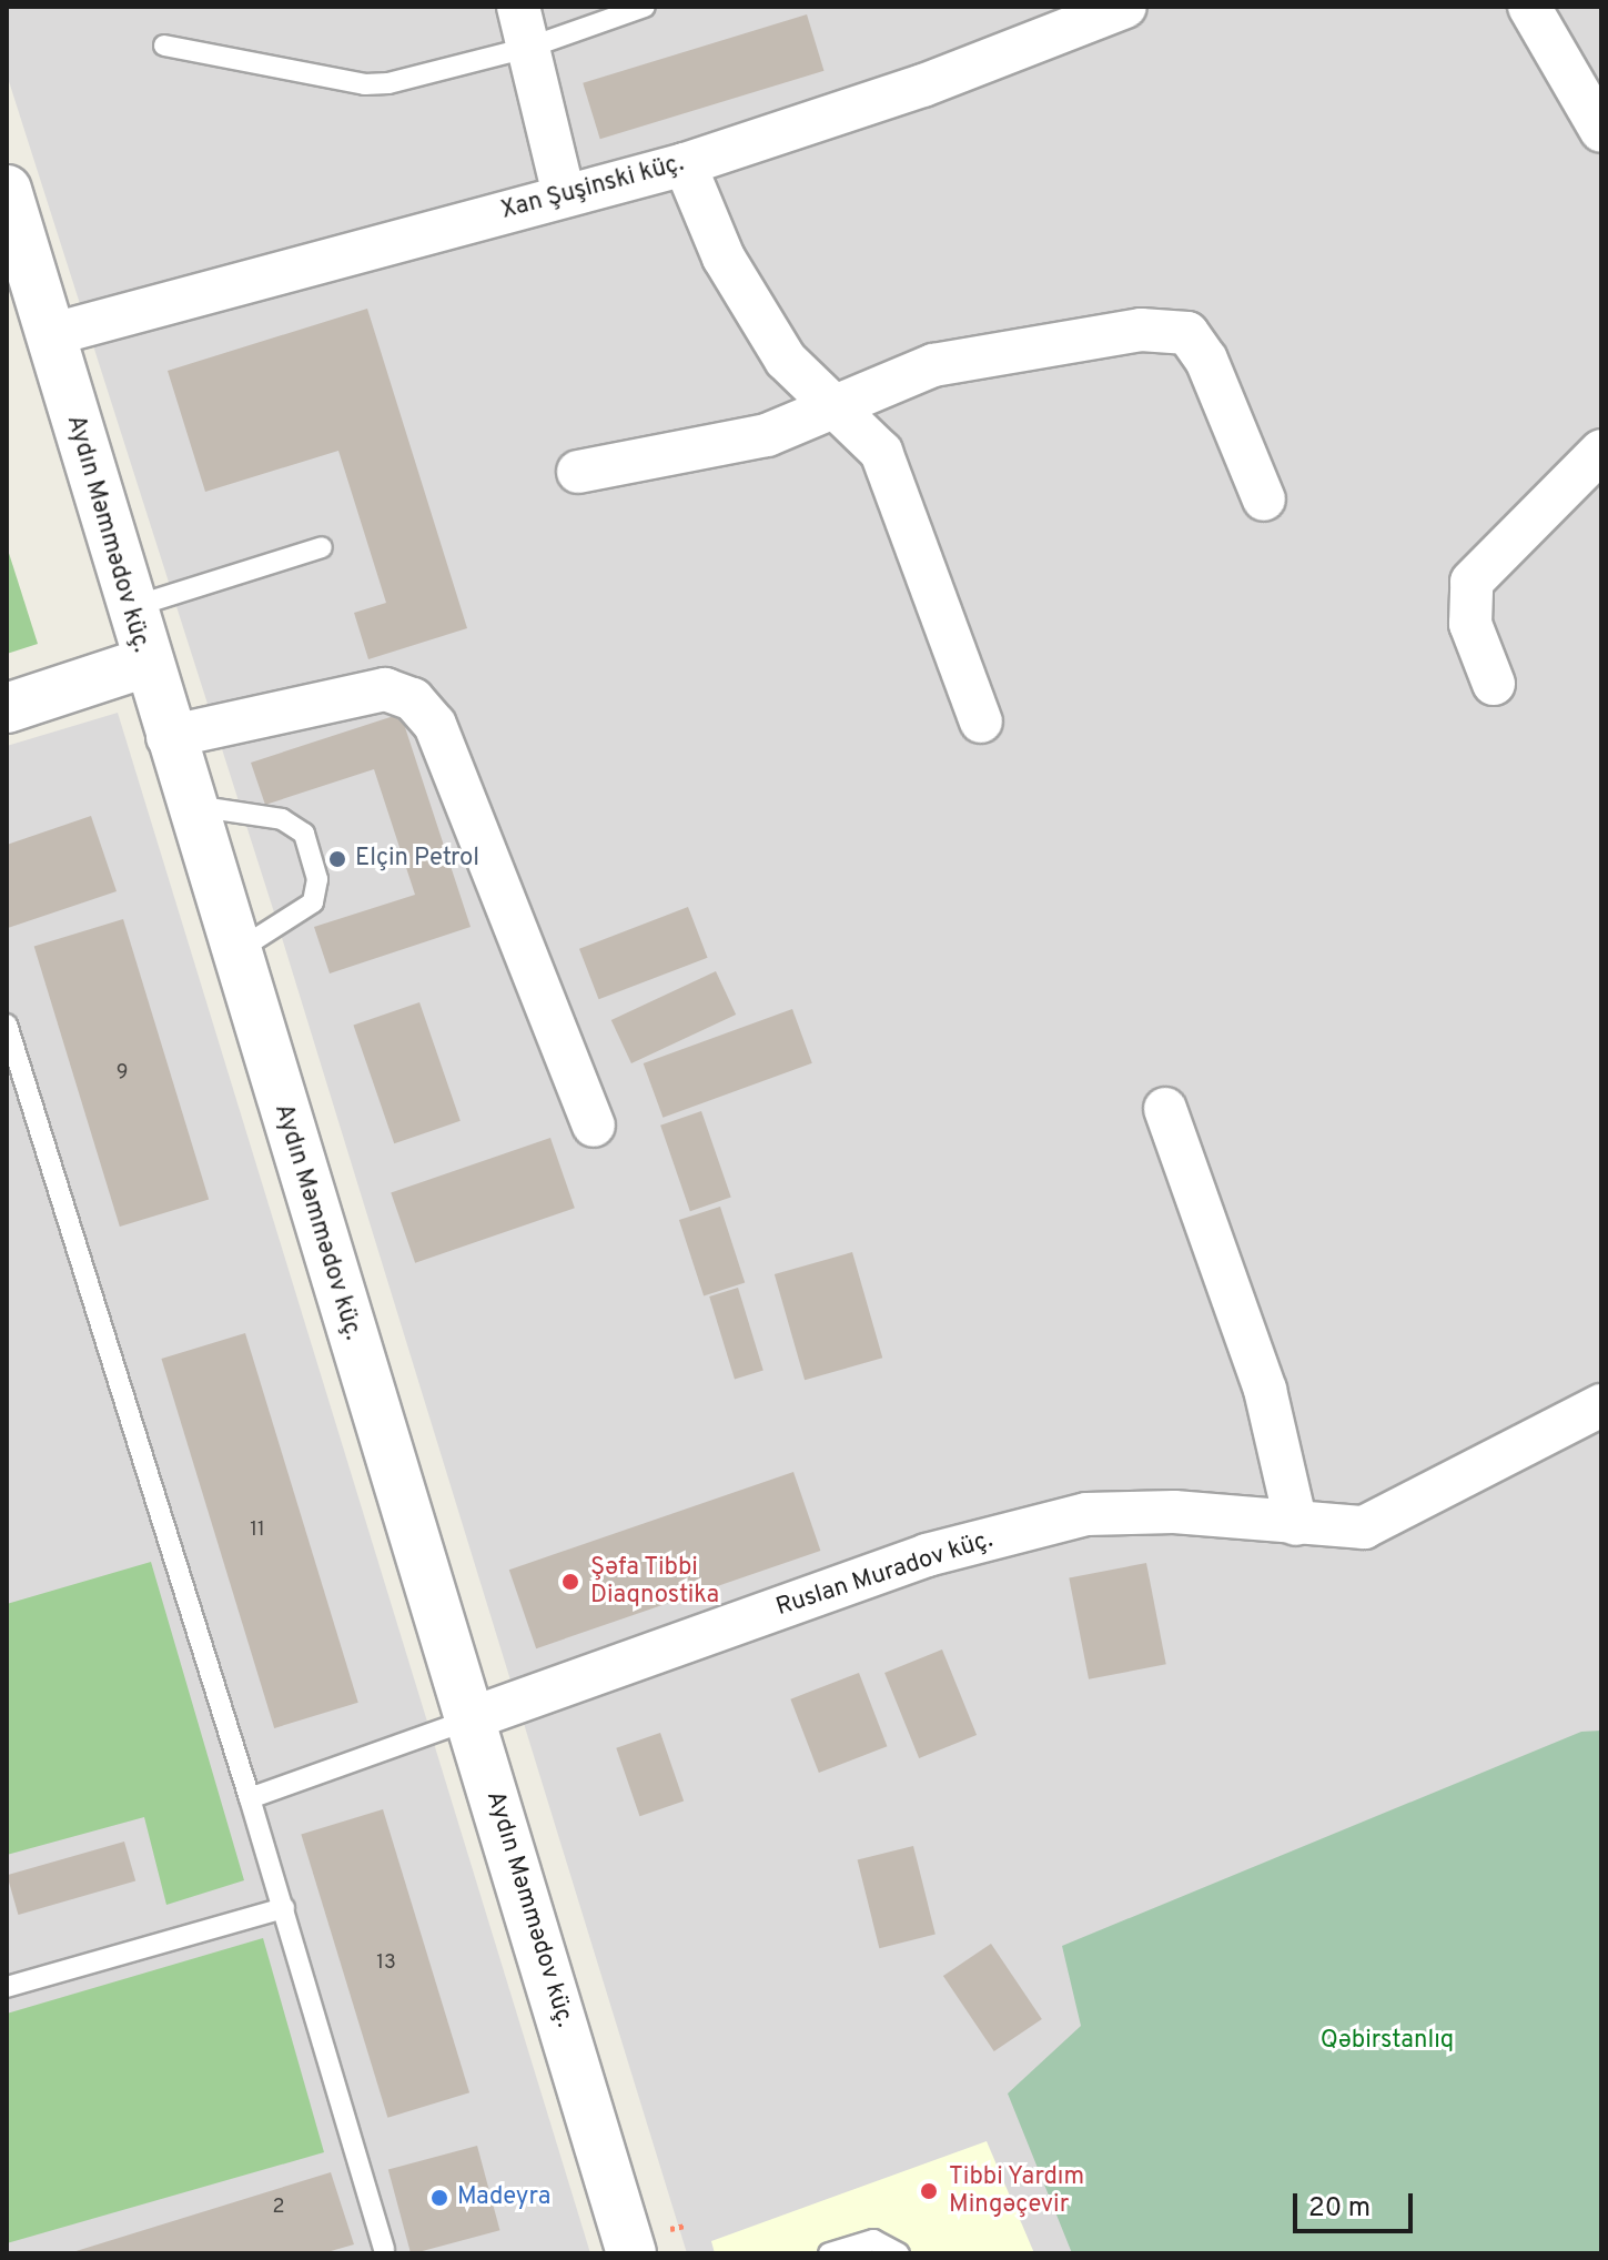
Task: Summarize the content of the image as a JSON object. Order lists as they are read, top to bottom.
{
  "streets": {
    "street": ["Xan Şuşinski küç.", "Aydın Məmmədov küç.", "Ruslan Muradov küç."]
  },
  "crossings": [
    ["Xan Şuşinski küç.", "Aydın Məmmədov küç."],
    ["Aydın Məmmədov küç.", "Ruslan Muradov küç."]
  ],
  "parks": ["Qəbirstanlıq"],
  "places": [
    "Elçin Petrol",
    "Şəfa Tibbi Diaqnostika",
    "Tibbi Yardım Mingəçevir",
    "Madeyra"
  ],
  "house_numbers": [
    "9",
    "11",
    "13",
    "2"
  ],
  "scale_bar": "20 m"
}
